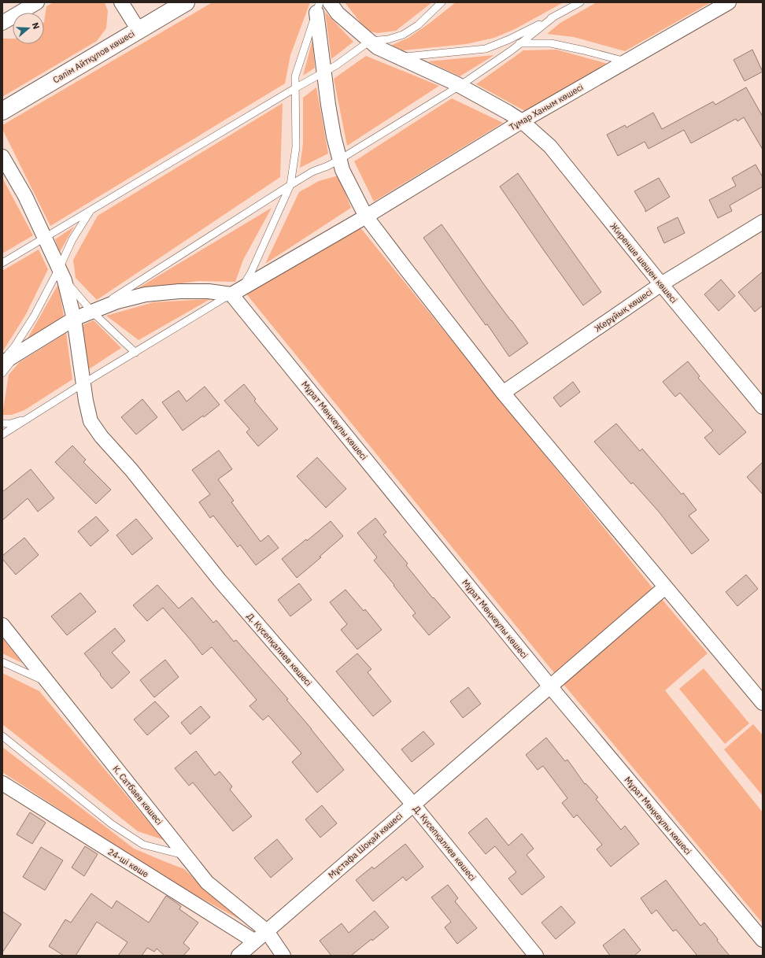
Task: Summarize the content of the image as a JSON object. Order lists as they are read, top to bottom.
{
  "streets": {
    "highway": ["Сәлім Айтқұлов көшесі"],
    "street": [
      "Тұмар Ханым көшесі",
      "Жиренше шешен көшесі",
      "Жерұйық көшесі",
      "Мұрат Мөңкеұлы көшесі",
      "Д. Күсепқалиев көшесі",
      "К. Сатбаев көшесі",
      "Мұстафа Шоқай көшесі",
      "24-ші көше"
    ]
  },
  "crossings": [
    ["Тұмар Ханым көшесі", "Жиренше шешен көшесі"],
    ["Тұмар Ханым көшесі", "Мұрат Мөңкеұлы көшесі"],
    ["Жиренше шешен көшесі", "Жерұйық көшесі"],
    ["Мұрат Мөңкеұлы көшесі", "Мұстафа Шоқай көшесі"],
    ["Д. Күсепқалиев көшесі", "Мұстафа Шоқай көшесі"],
    ["К. Сатбаев көшесі", "Мұстафа Шоқай көшесі"],
    ["Мұстафа Шоқай көшесі", "24-ші көше"]
  ],
  "north": "right"
}
